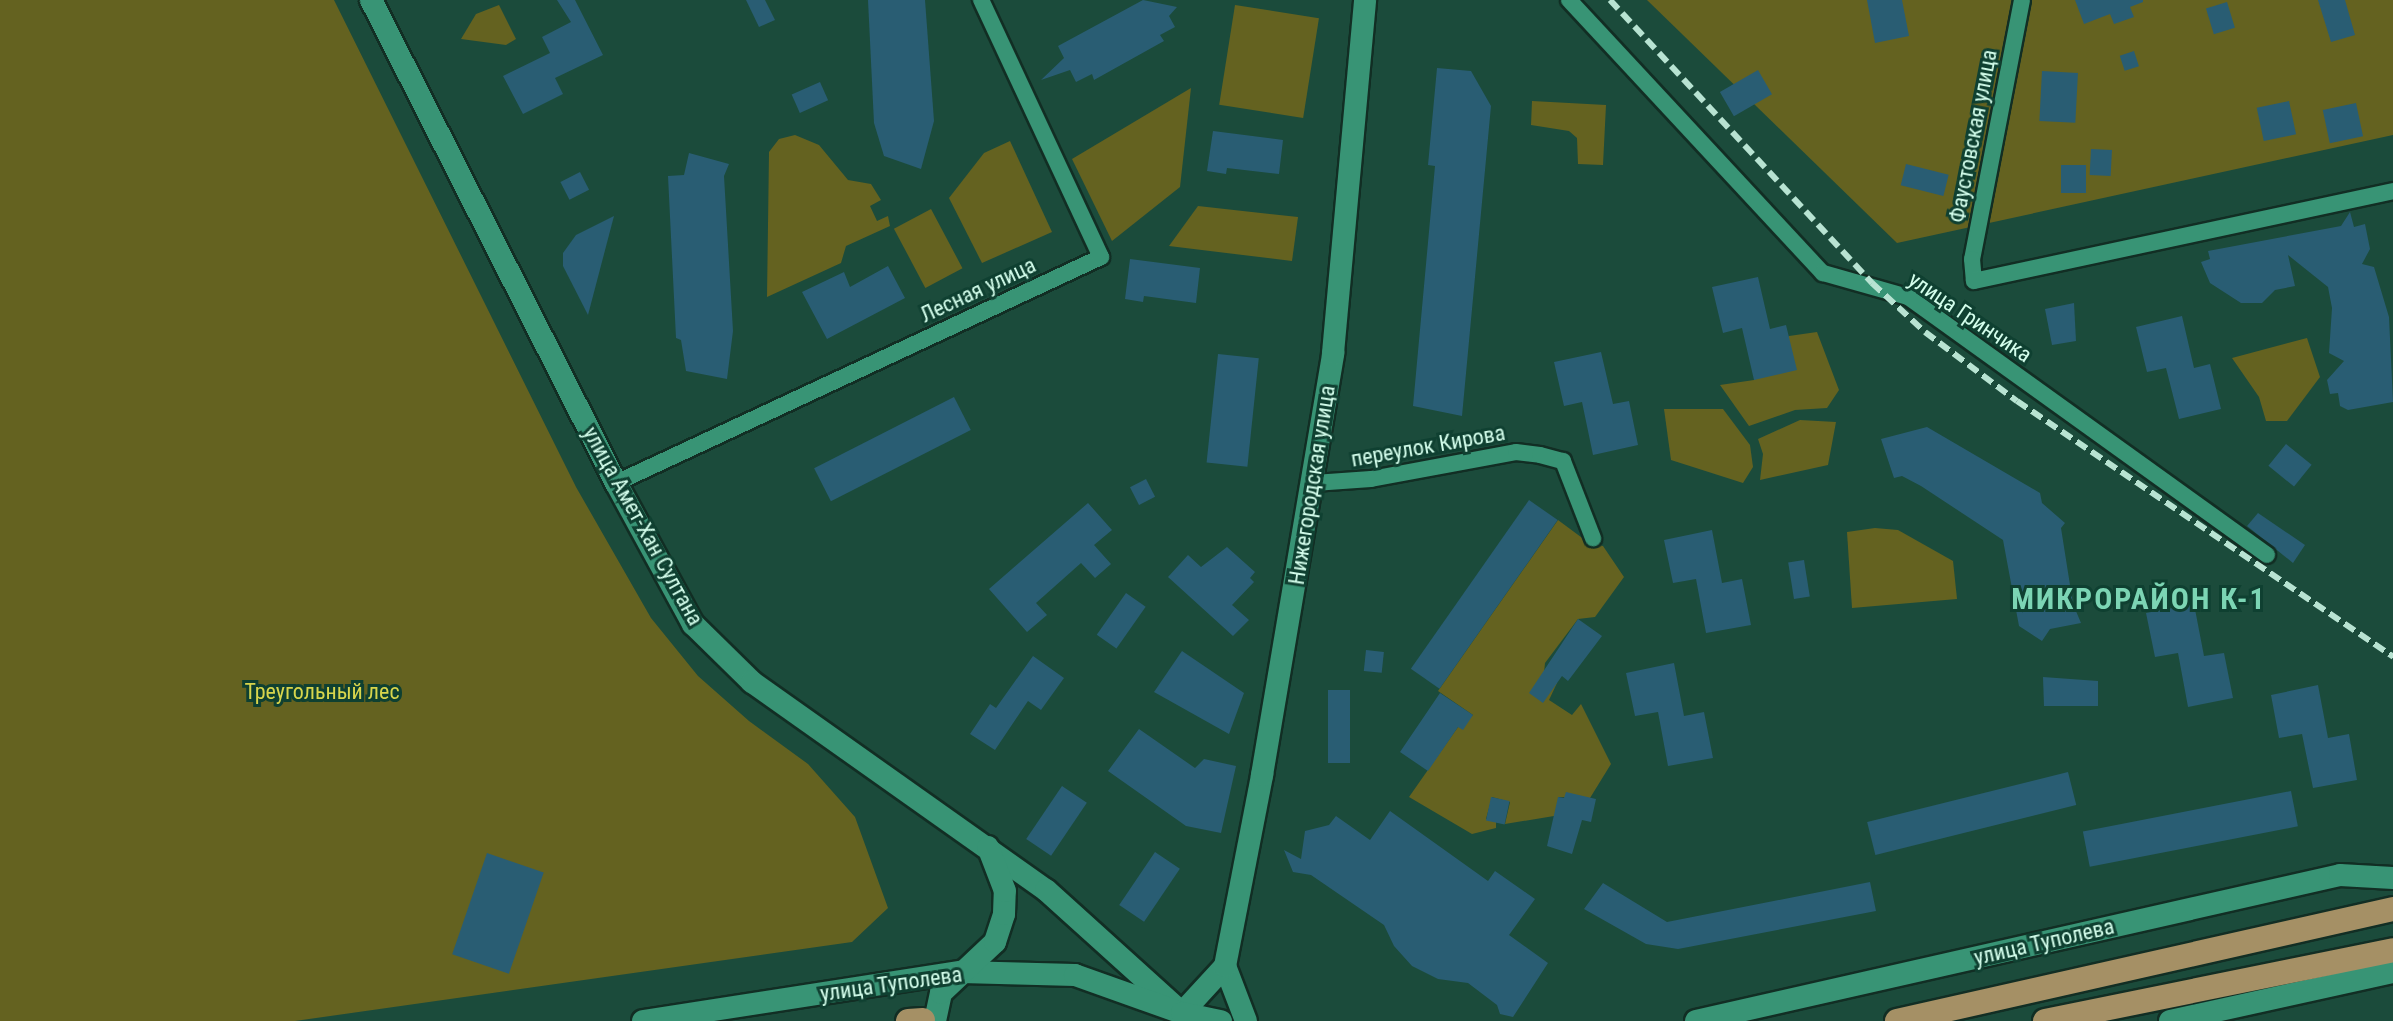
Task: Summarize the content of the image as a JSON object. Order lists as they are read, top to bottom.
{
  "streets": {
    "main road": ["Нижегородская улица", "улица Амет-Хан Султана", "улица Туполева"],
    "street": [
      "Фаустовская улица",
      "Лесная улица",
      "улица Гринчика",
      "переулок Кирова"
    ]
  },
  "crossings": [
    ["Лесная улица", "улица Амет-Хан Султана"],
    ["переулок Кирова", "Нижегородская улица"],
    ["улица Амет-Хан Султана", "улица Туполева"]
  ],
  "districts": ["МИКРОРАЙОН К-1"],
  "parks": ["Треугольный лес"]
}
